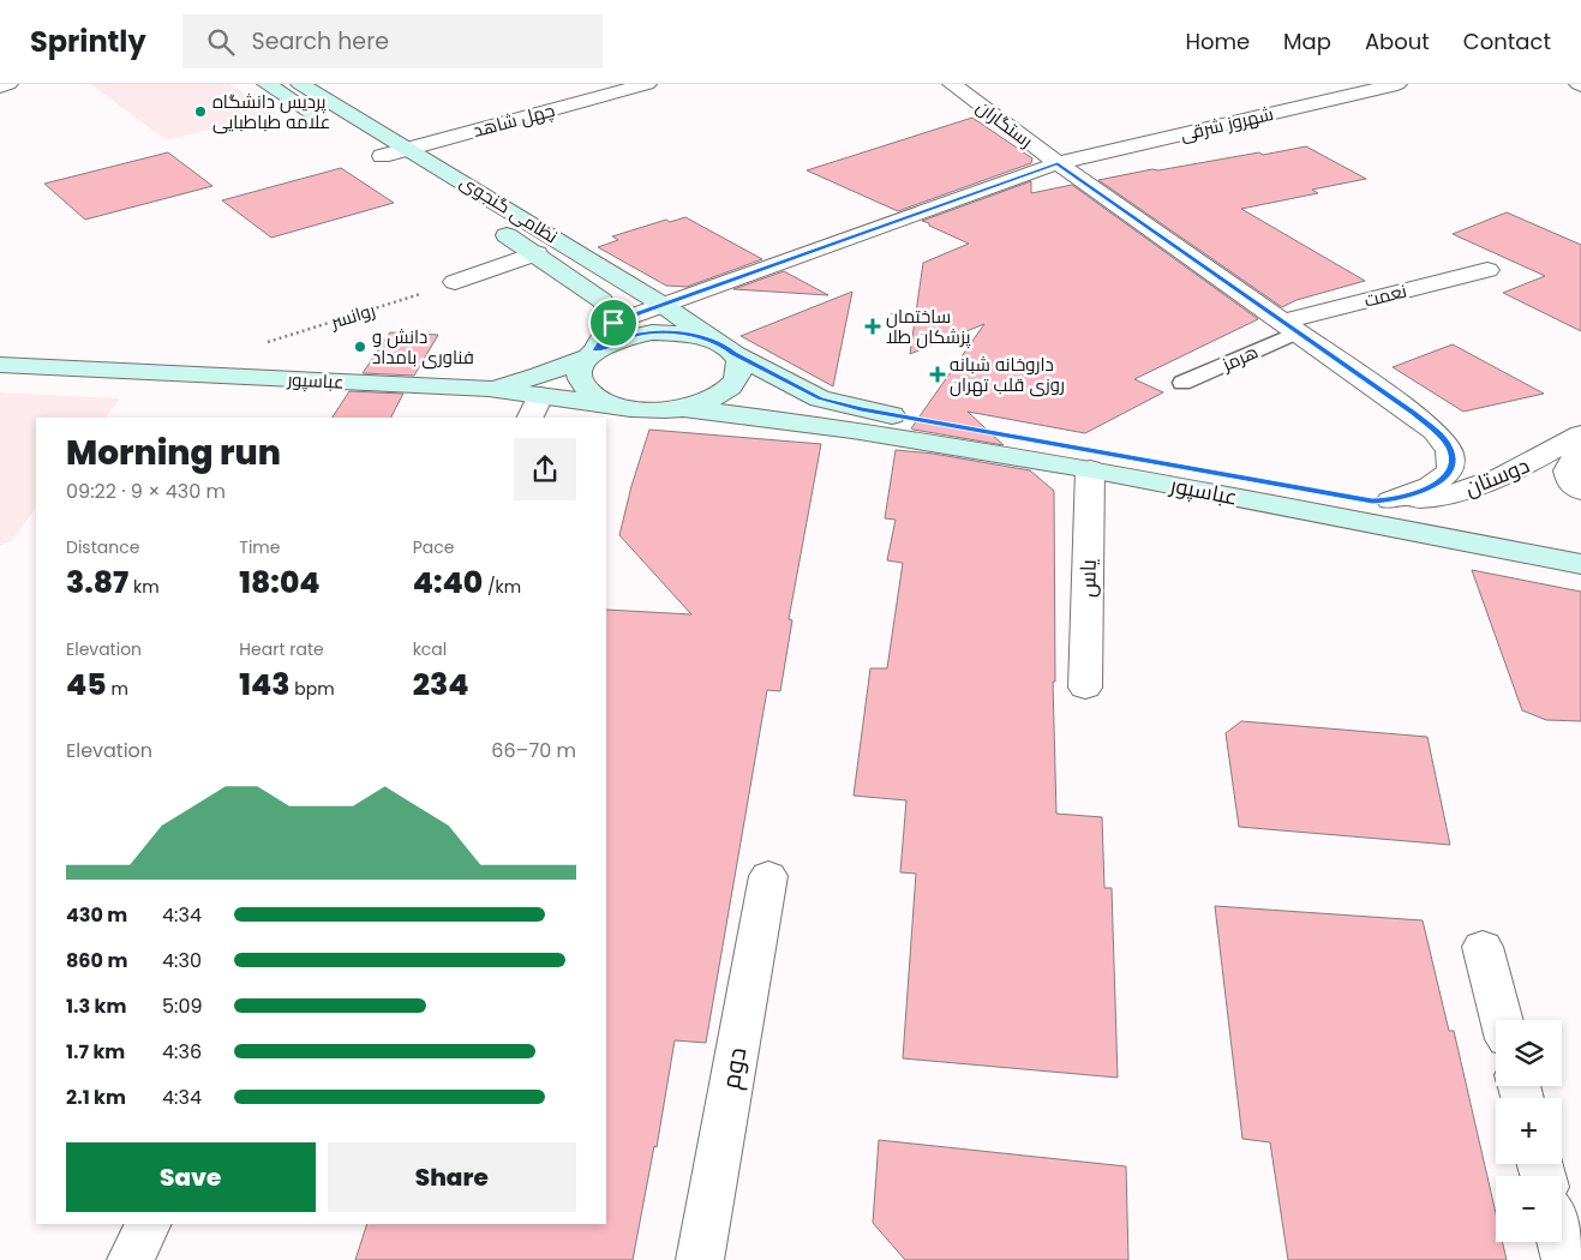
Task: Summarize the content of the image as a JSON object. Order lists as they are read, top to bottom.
{
  "streets": {
    "main road": ["نظامی گنجوی", "عباسپور"],
    "street": [
      "چهل شاهد",
      "رستگاران",
      "شهروز شرقی",
      "نعمت",
      "دوستان",
      "یاس",
      "دوم"
    ],
    "lane": ["هرمز"],
    "path": ["روانسر"]
  },
  "crossings": [
    ["چهل شاهد", "نظامی گنجوی"],
    ["رستگاران", "شهروز شرقی"],
    ["رستگاران", "نعمت"],
    ["رستگاران", "هرمز"],
    ["رستگاران", "عباسپور"],
    ["رستگاران", "دوستان"],
    ["شهروز شرقی", "نظامی گنجوی"],
    ["نظامی گنجوی", "عباسپور"],
    ["نعمت", "هرمز"],
    ["عباسپور", "دوستان"],
    ["عباسپور", "یاس"]
  ],
  "places": {
    "other": ["پردیس دانشگاه علامه طباطبایی", "دانش و فناوری بامداد"],
    "health": ["ساختمان پزشکان طلا", "داروخانه شبانه روزی قلب تهران"]
  },
  "page": {
    "header": "Sprintly",
    "search": "Search here",
    "nav": [
      "Home",
      "Map",
      "About",
      "Contact"
    ],
    "heading": ["Morning run", "09:22 · 9 × 430 m"],
    "stats": [
      ["Distance", "3.87 km"],
      ["Time", "18:04"],
      ["Pace", "4:40 /km"],
      ["Elevation", "45 m"],
      ["Heart rate", "143 bpm"],
      ["kcal", "234"]
    ],
    "chart": ["Elevation", "66–70 m"],
    "list": [
      {
        "name": "430 m",
        "note": "4:34"
      },
      {
        "name": "860 m",
        "note": "4:30"
      },
      {
        "name": "1.3 km",
        "note": "5:09"
      },
      {
        "name": "1.7 km",
        "note": "4:36"
      },
      {
        "name": "2.1 km",
        "note": "4:34"
      }
    ],
    "map_buttons": ["+", "−"],
    "buttons": ["Save", "Share"]
  }
}
